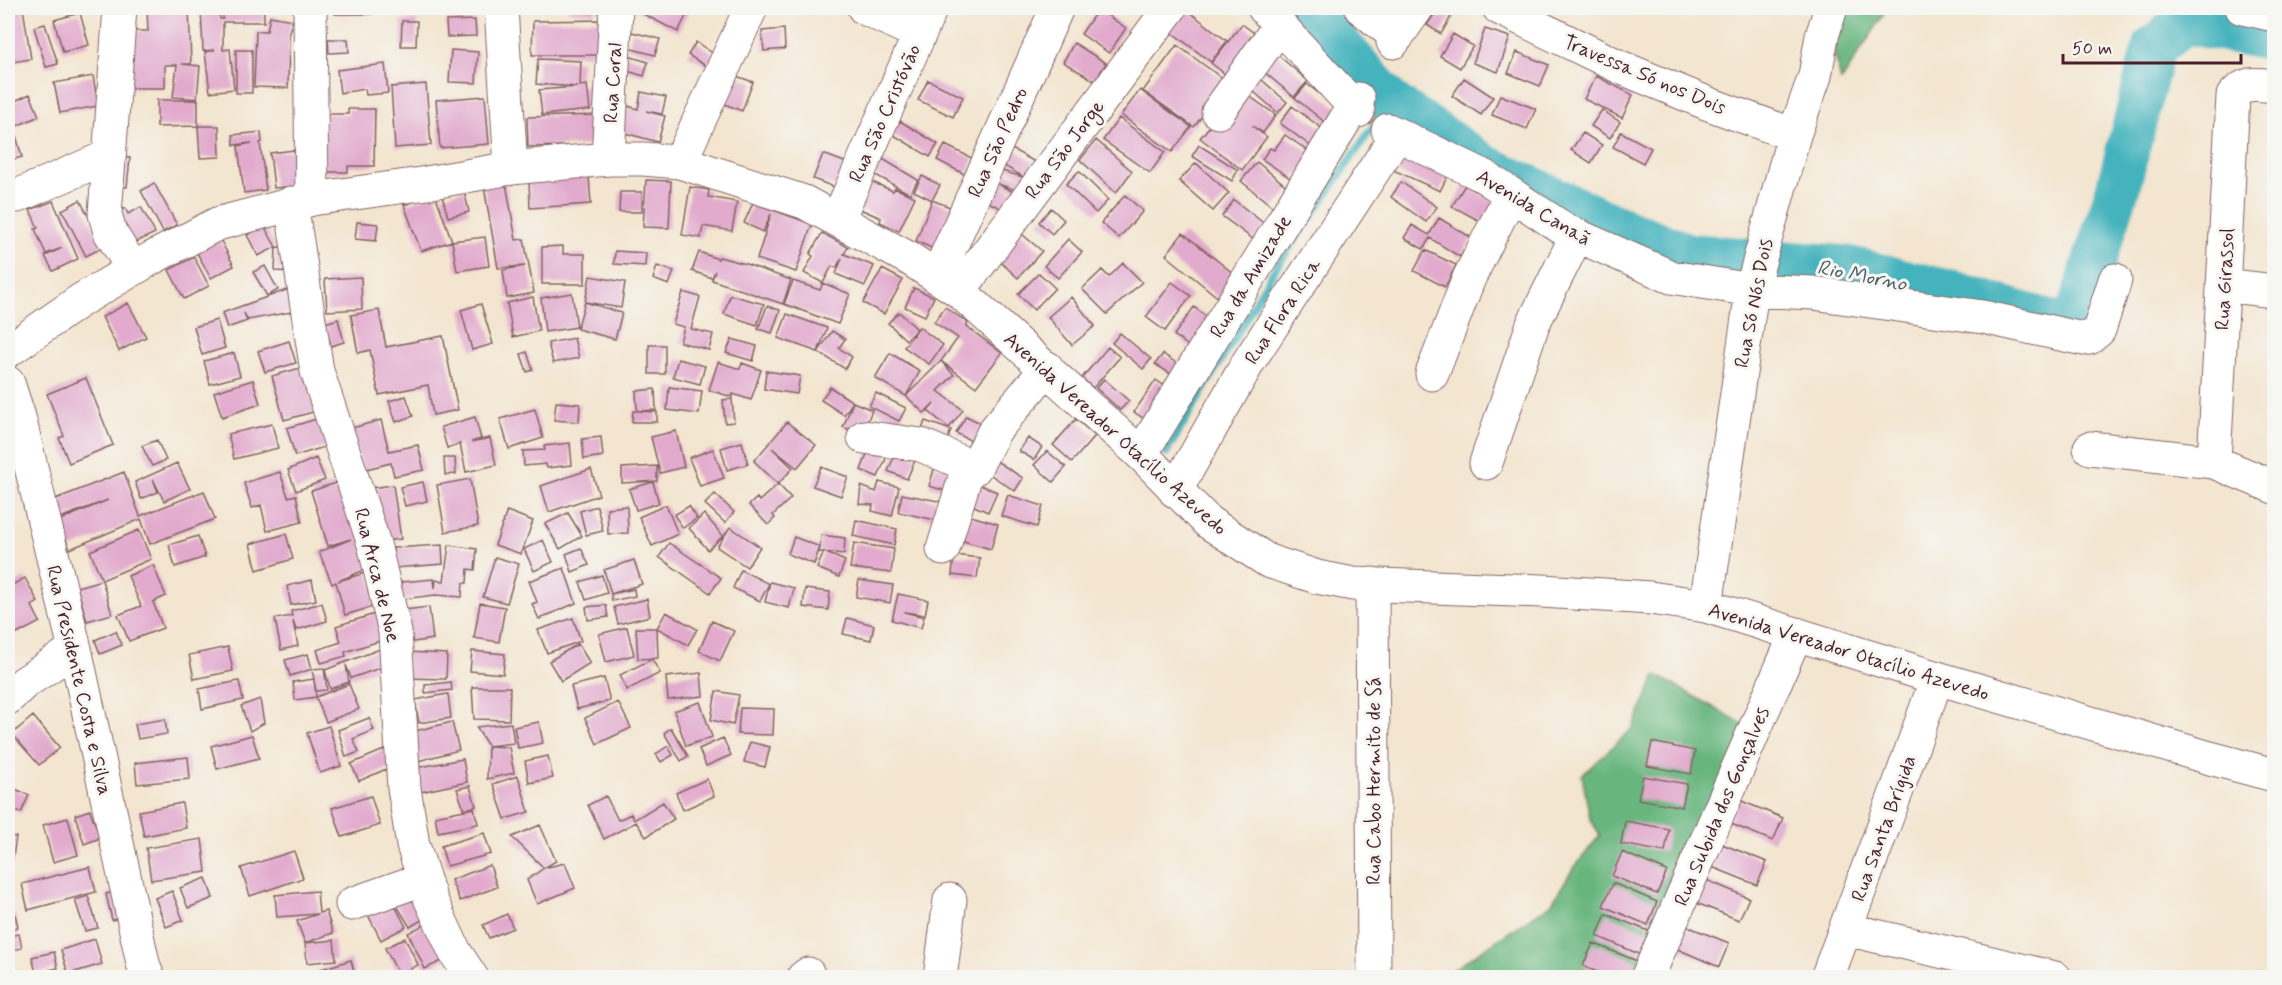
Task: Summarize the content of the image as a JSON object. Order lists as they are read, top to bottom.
{
  "streets": {
    "street": [
      "Travessa Só nos Dois",
      "Rua Coral",
      "Rua São Cristóvão",
      "Rua São Pedro",
      "Rua São Jorge",
      "Avenida Canaã",
      "Rua da Amizade",
      "Rua Girassol",
      "Rua Só Nós Dois",
      "Rua Flora Rica",
      "Avenida Vereador Otacílio Azevedo",
      "Rua Arca de Noe",
      "Rua Presidente Costa e Silva",
      "Rua Cabo Hermito de Sá",
      "Rua Subida dos Gonçalves",
      "Rua Santa Brígida"
    ]
  },
  "crossings": [
    ["Travessa Só nos Dois", "Rua Só Nós Dois"],
    ["Rua Coral", "Avenida Vereador Otacílio Azevedo"],
    ["Rua São Cristóvão", "Avenida Vereador Otacílio Azevedo"],
    ["Rua São Pedro", "Rua São Jorge"],
    ["Rua São Pedro", "Avenida Vereador Otacílio Azevedo"],
    ["Rua São Jorge", "Avenida Vereador Otacílio Azevedo"],
    ["Avenida Canaã", "Rua Só Nós Dois"],
    ["Avenida Canaã", "Rua Flora Rica"],
    ["Rua da Amizade", "Avenida Vereador Otacílio Azevedo"],
    ["Rua Só Nós Dois", "Avenida Vereador Otacílio Azevedo"],
    ["Rua Flora Rica", "Avenida Vereador Otacílio Azevedo"],
    ["Avenida Vereador Otacílio Azevedo", "Rua Arca de Noe"],
    ["Avenida Vereador Otacílio Azevedo", "Rua Cabo Hermito de Sá"],
    ["Avenida Vereador Otacílio Azevedo", "Rua Subida dos Gonçalves"],
    ["Avenida Vereador Otacílio Azevedo", "Rua Santa Brígida"]
  ],
  "water": ["Rio Morno"],
  "scale_bar": "50 m"
}
